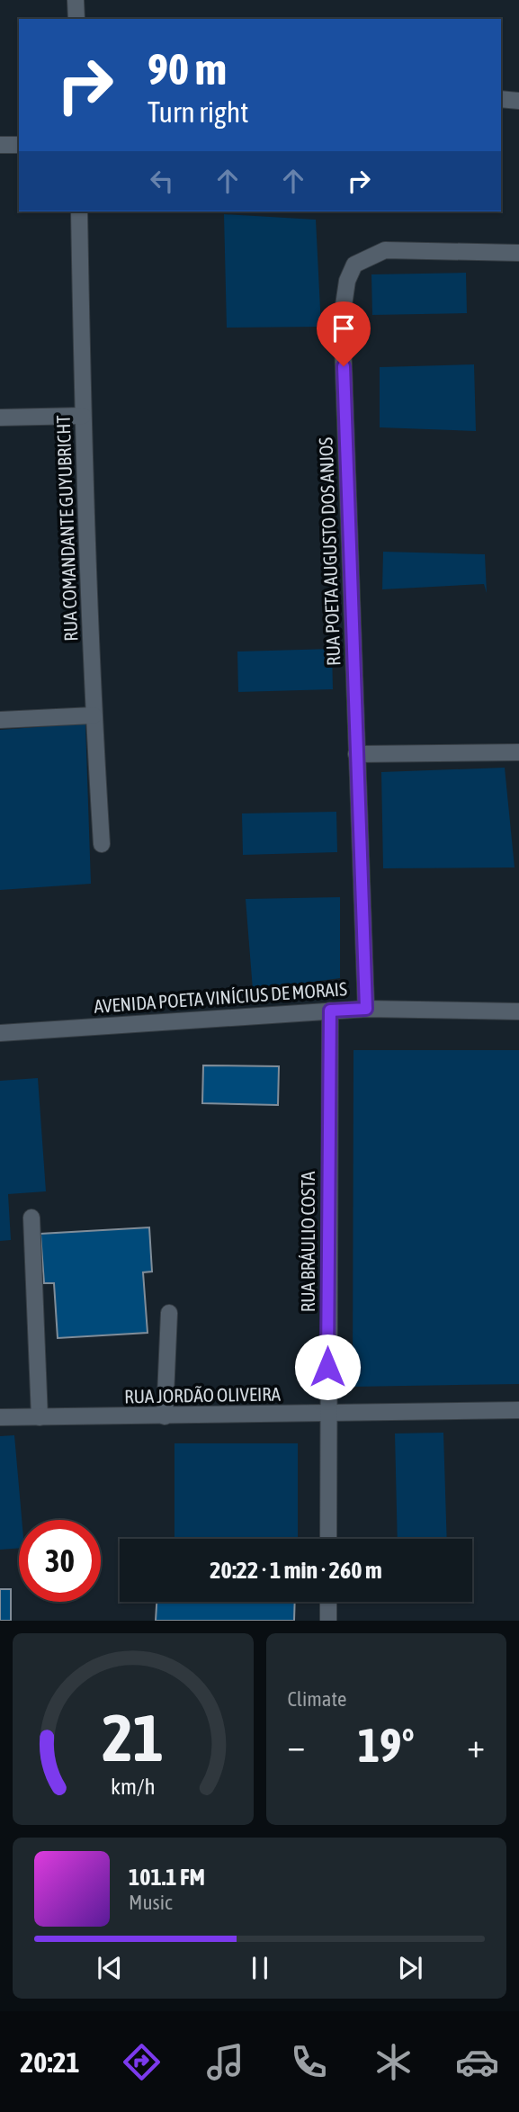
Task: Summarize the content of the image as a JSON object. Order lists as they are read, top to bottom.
{
  "streets": {
    "street": [
      "RUA COMANDANTE GUYUBRICHT",
      "RUA POETA AUGUSTO DOS ANJOS",
      "AVENIDA POETA VINÍCIUS DE MORAIS",
      "RUA BRÁULIO COSTA",
      "RUA JORDÃO OLIVEIRA"
    ]
  },
  "crossings": [
    ["RUA POETA AUGUSTO DOS ANJOS", "AVENIDA POETA VINÍCIUS DE MORAIS"],
    ["AVENIDA POETA VINÍCIUS DE MORAIS", "RUA BRÁULIO COSTA"],
    ["RUA BRÁULIO COSTA", "RUA JORDÃO OLIVEIRA"]
  ],
  "page": {
    "turn": ["90 m", "Turn right"],
    "limit": "30",
    "trip": "20:22 · 1 min · 260 m",
    "tile": "Climate",
    "heat": ["−", "19°", "+"],
    "song": ["101.1 FM", "Music"],
    "tabs": "20:21",
    "gauge": ["21", "km/h"]
  }
}
